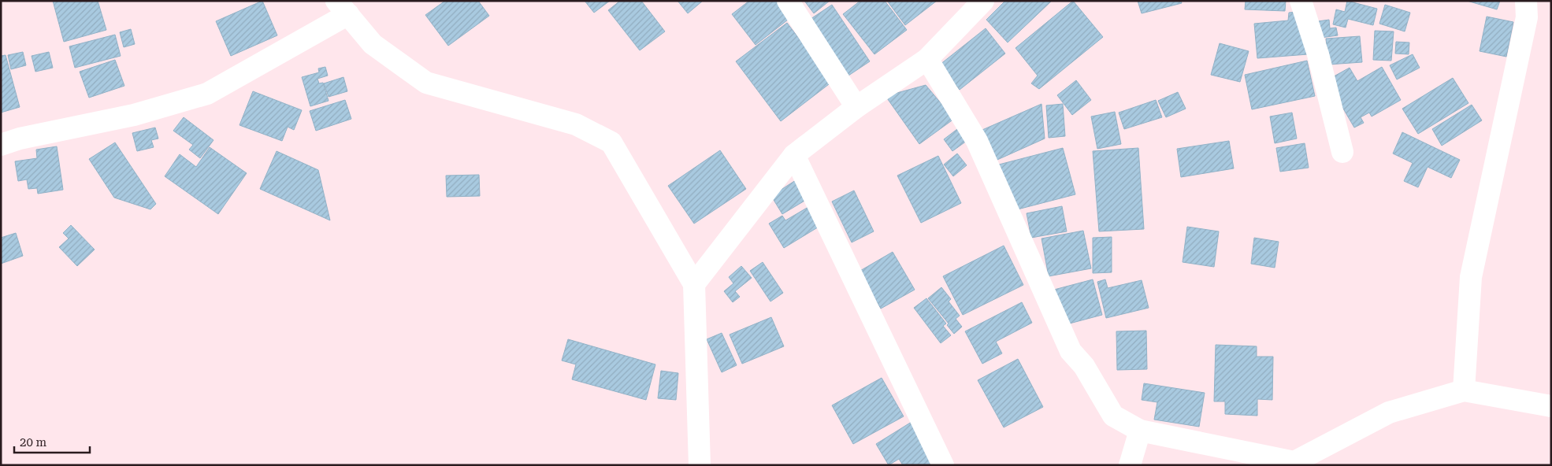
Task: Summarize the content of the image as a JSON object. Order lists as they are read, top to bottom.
{
  "scale_bar": "20 m"
}
